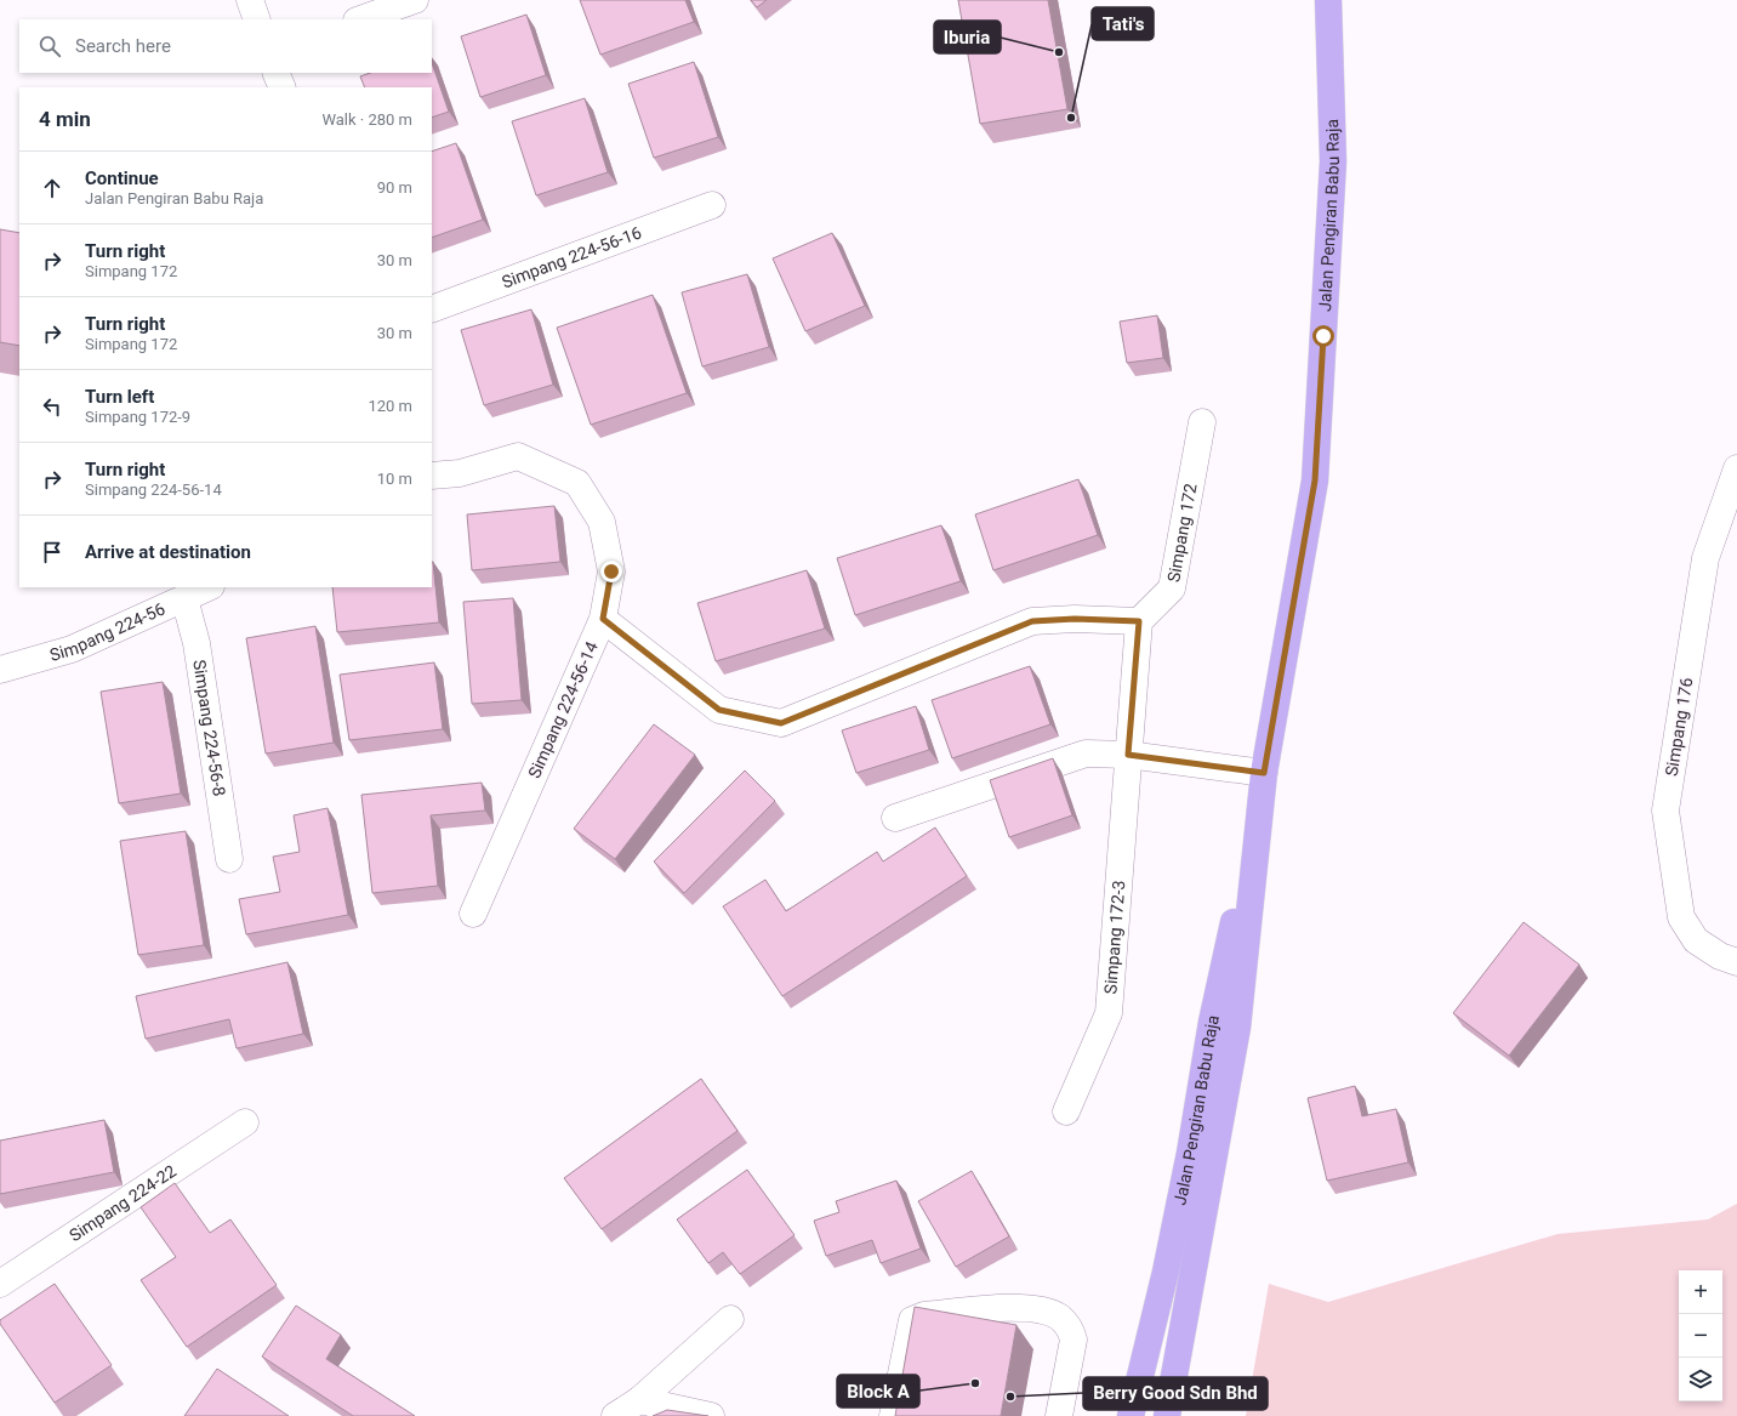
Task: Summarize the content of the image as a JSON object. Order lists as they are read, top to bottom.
{
  "streets": {
    "main road": ["Jalan Pengiran Babu Raja"],
    "street": [
      "Simpang 224-56-16",
      "Simpang 172",
      "Simpang 224-56",
      "Simpang 224-56-14",
      "Simpang 176",
      "Simpang 224-56-8",
      "Simpang 172-3",
      "Simpang 224-22"
    ]
  },
  "crossings": [
    ["Simpang 224-56", "Simpang 224-56-8"]
  ],
  "places": [
    "Iburia",
    "Tati's",
    "Block A",
    "Berry Good Sdn Bhd"
  ],
  "page": {
    "search": "Search here",
    "heading": ["4 min", "Walk · 280 m"],
    "list": [
      ["Continue", "Jalan Pengiran Babu Raja", "90 m"],
      ["Turn right", "Simpang 172", "30 m"],
      ["Turn right", "Simpang 172", "30 m"],
      ["Turn left", "Simpang 172-9", "120 m"],
      ["Turn right", "Simpang 224-56-14", "10 m"],
      "Arrive at destination"
    ],
    "map_buttons": ["+", "−"]
  }
}
